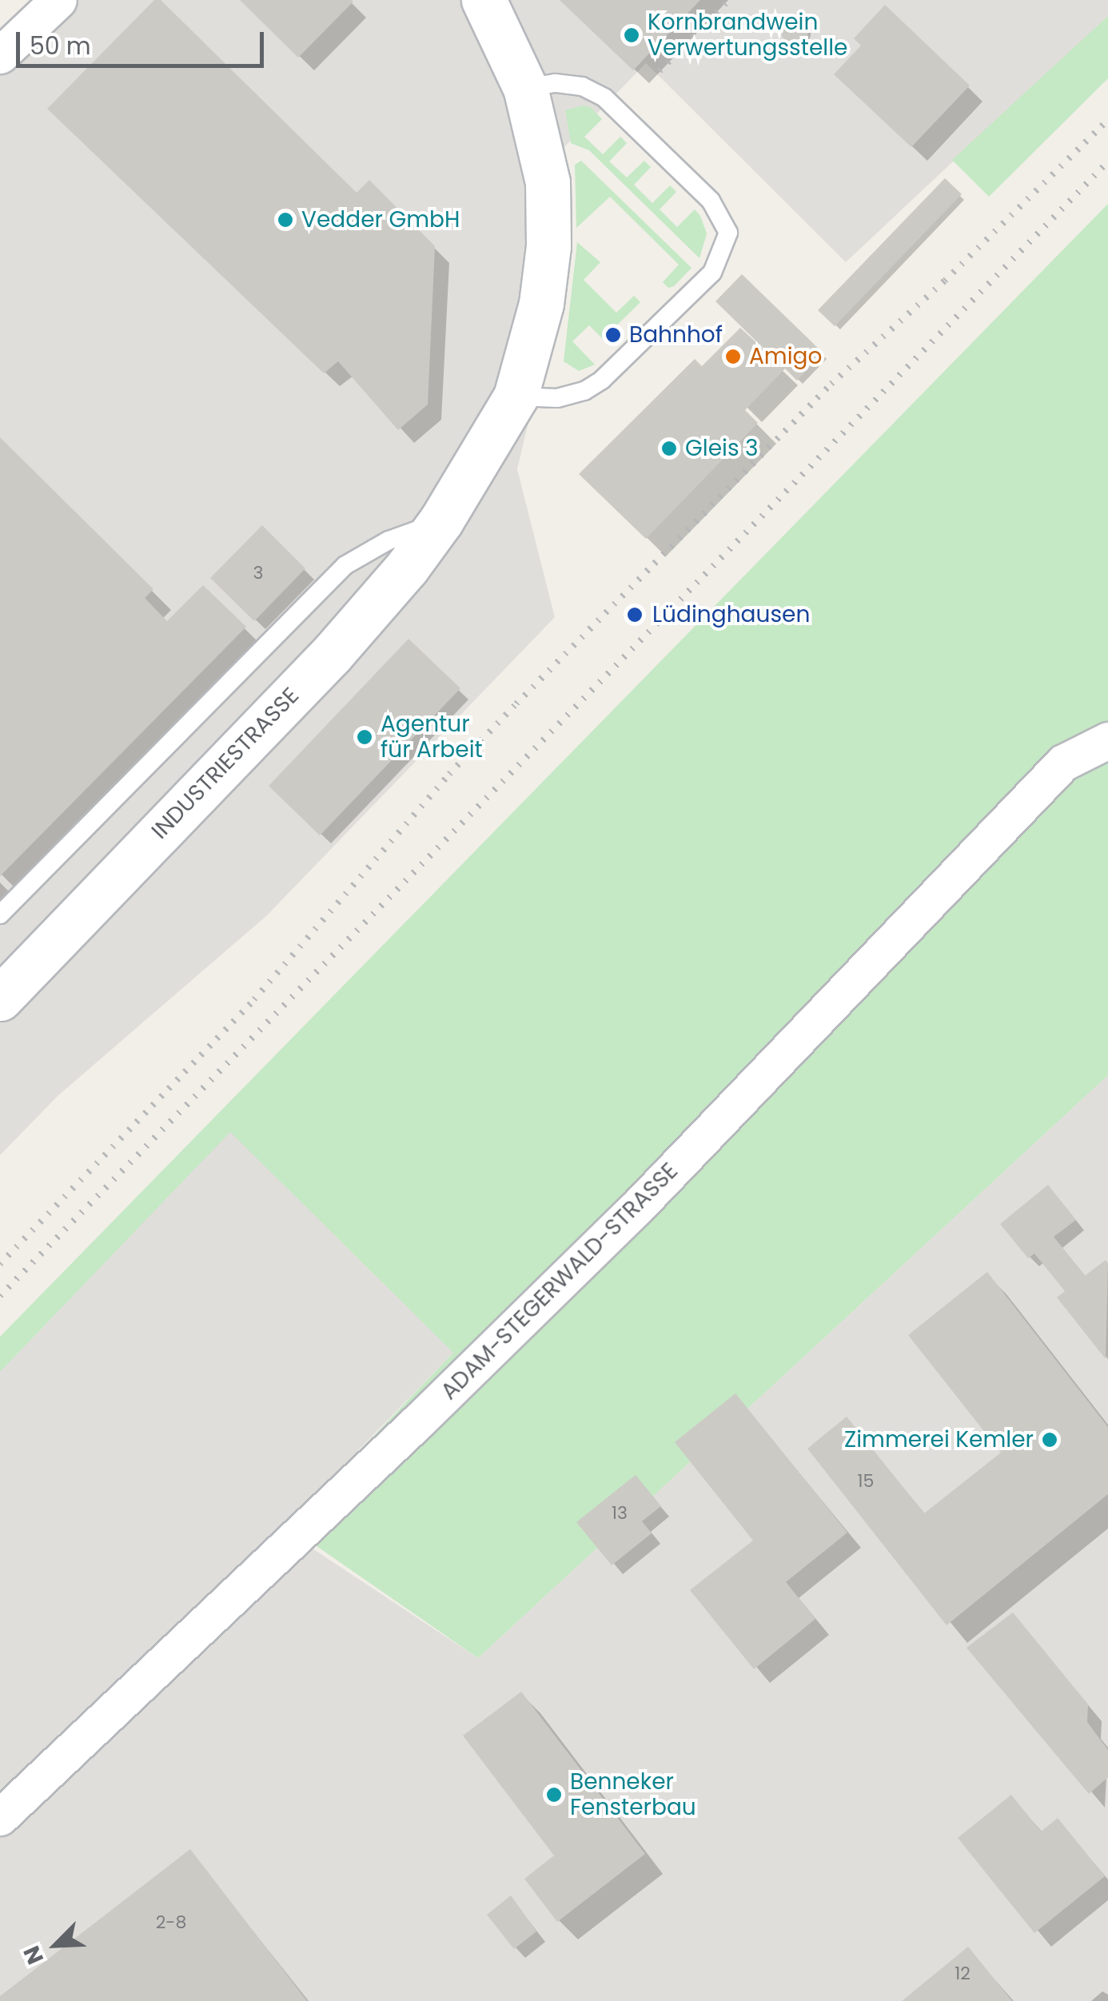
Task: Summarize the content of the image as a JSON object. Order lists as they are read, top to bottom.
{
  "streets": {
    "street": ["INDUSTRIESTRASSE", "ADAM-STEGERWALD-STRASSE"]
  },
  "places": [
    "Kornbrandwein Verwertungsstelle",
    "Vedder GmbH",
    "Bahnhof",
    "Amigo",
    "Gleis 3",
    "Lüdinghausen",
    "Agentur für Arbeit",
    "Zimmerei Kemler",
    "Benneker Fensterbau"
  ],
  "house_numbers": [
    "3",
    "15",
    "13",
    "2-8",
    "12"
  ],
  "scale_bar": "50 m",
  "north": "bottom left"
}
